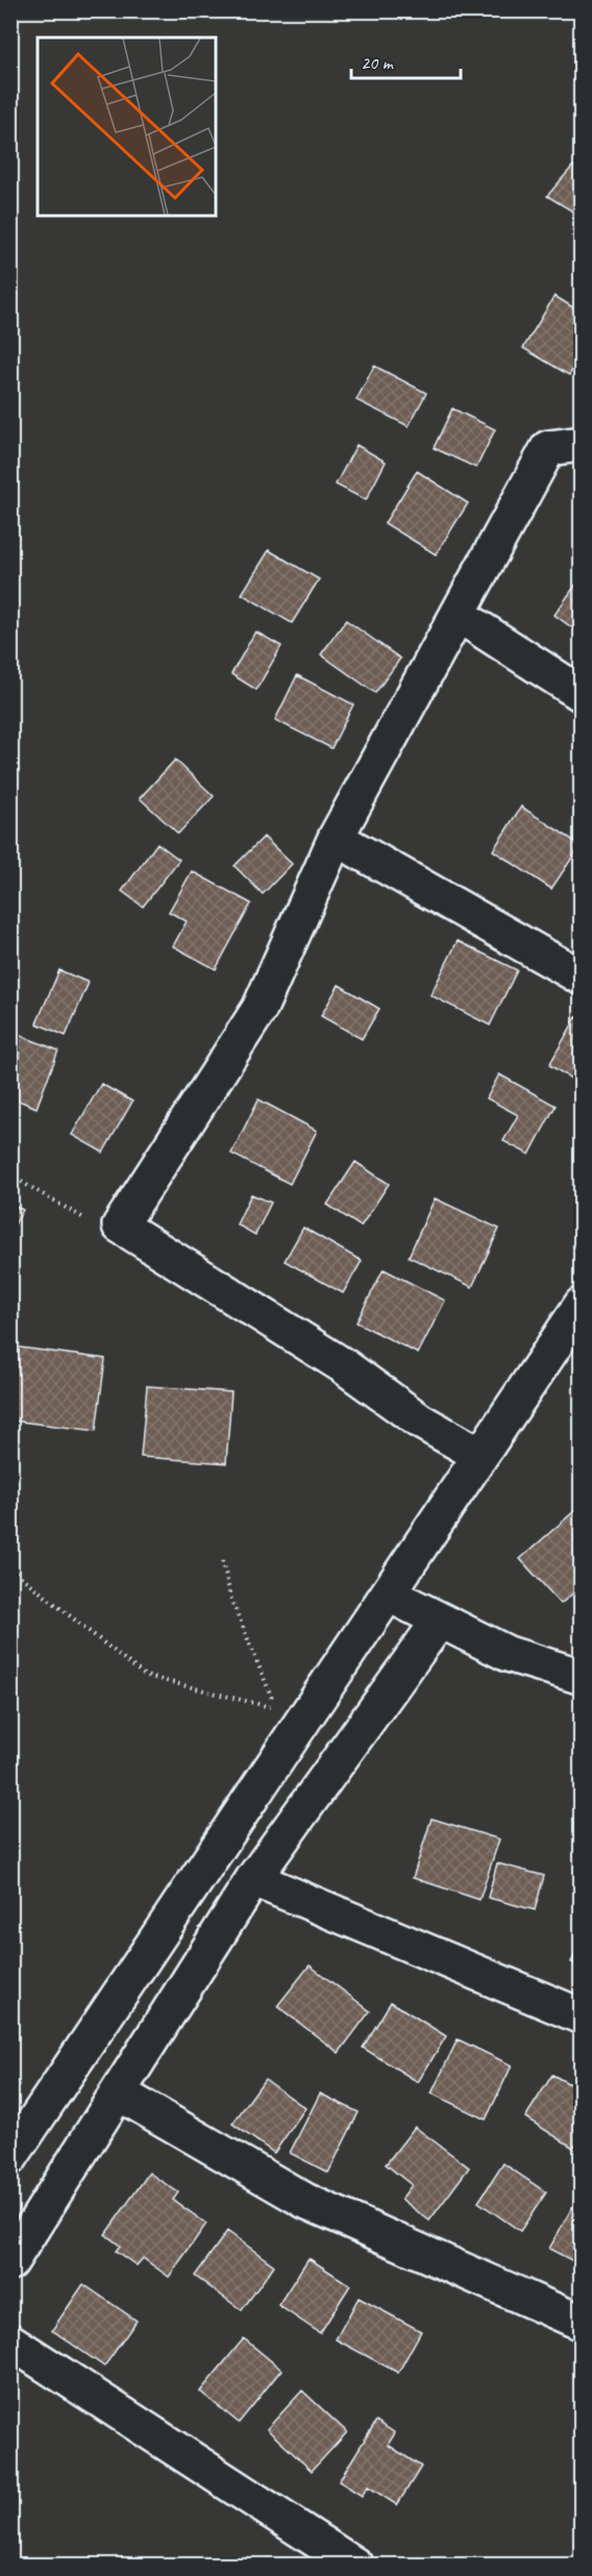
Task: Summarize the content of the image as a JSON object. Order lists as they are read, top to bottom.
{
  "scale_bar": "20 m"
}
